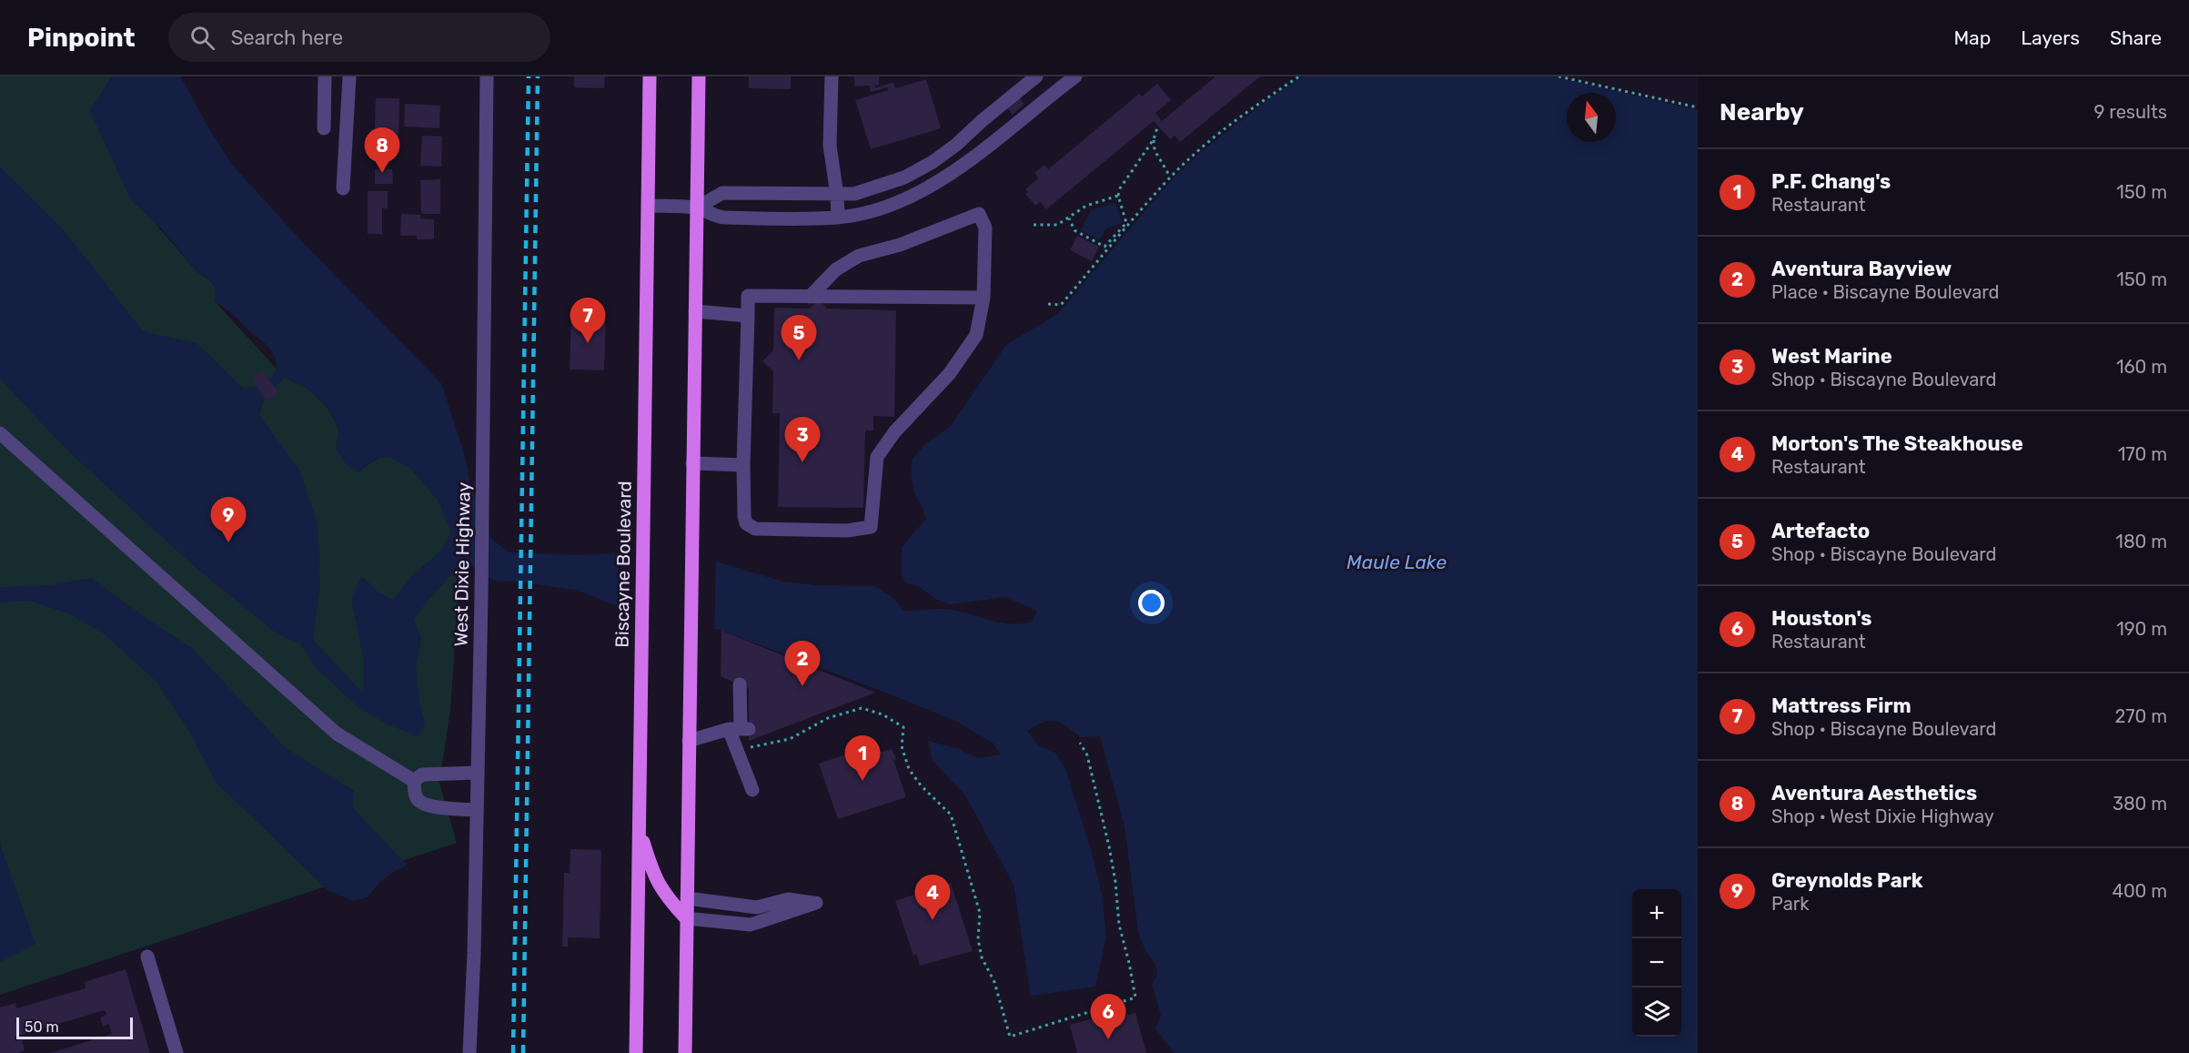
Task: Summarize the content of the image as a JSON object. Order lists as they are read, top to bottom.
{
  "streets": {
    "main road": ["Biscayne Boulevard"],
    "street": ["West Dixie Highway"]
  },
  "water": ["Maule Lake"],
  "scale_bar": "50 m",
  "north": "top",
  "page": {
    "header": "Pinpoint",
    "search": "Search here",
    "nav": ["Map", "Layers", "Share"],
    "heading": ["Nearby", "9 results"],
    "pins": [
      "8",
      "7",
      "5",
      "3",
      "9",
      "2",
      "1",
      "4",
      "6"
    ],
    "list": [
      {
        "mark": "1",
        "name": "P.F. Chang's",
        "note": "Restaurant",
        "value": "150 m"
      },
      {
        "mark": "2",
        "name": "Aventura Bayview",
        "note": "Place · Biscayne Boulevard",
        "value": "150 m"
      },
      {
        "mark": "3",
        "name": "West Marine",
        "note": "Shop · Biscayne Boulevard",
        "value": "160 m"
      },
      {
        "mark": "4",
        "name": "Morton's The Steakhouse",
        "note": "Restaurant",
        "value": "170 m"
      },
      {
        "mark": "5",
        "name": "Artefacto",
        "note": "Shop · Biscayne Boulevard",
        "value": "180 m"
      },
      {
        "mark": "6",
        "name": "Houston's",
        "note": "Restaurant",
        "value": "190 m"
      },
      {
        "mark": "7",
        "name": "Mattress Firm",
        "note": "Shop · Biscayne Boulevard",
        "value": "270 m"
      },
      {
        "mark": "8",
        "name": "Aventura Aesthetics",
        "note": "Shop · West Dixie Highway",
        "value": "380 m"
      },
      {
        "mark": "9",
        "name": "Greynolds Park",
        "note": "Park",
        "value": "400 m"
      }
    ],
    "map_buttons": ["+", "−"],
    "scale": "50 m"
  }
}
